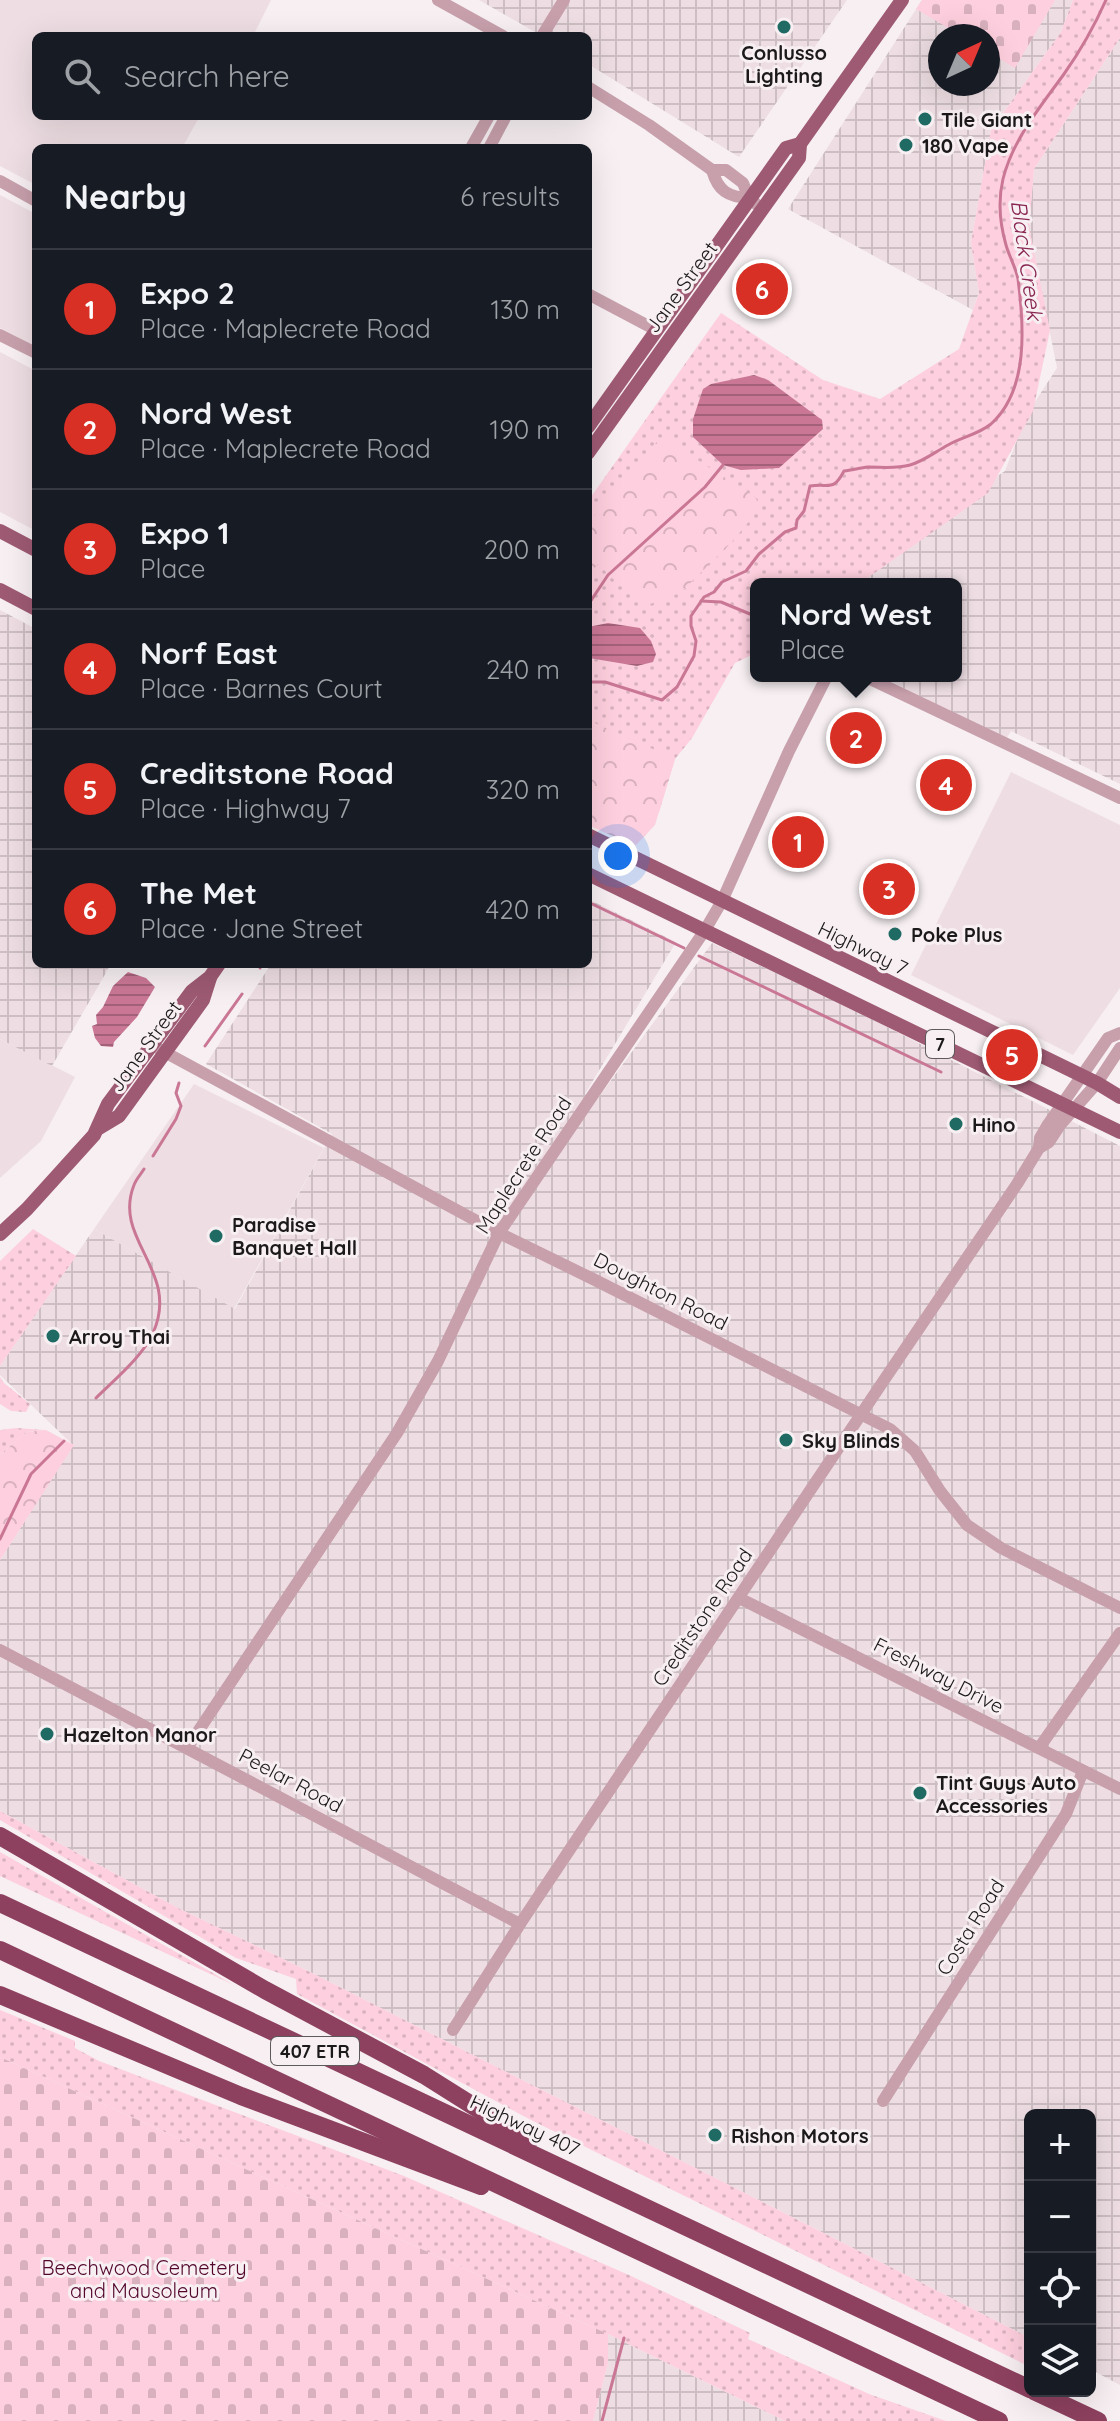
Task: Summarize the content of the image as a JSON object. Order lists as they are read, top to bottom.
{
  "streets": {
    "highway": ["407 ETR", "Highway 407"],
    "main road": ["Jane Street", "Highway 7", "7"],
    "street": [
      "Maplecrete Road",
      "Doughton Road",
      "Creditstone Road",
      "Freshway Drive",
      "Peelar Road",
      "Costa Road"
    ]
  },
  "crossings": [
    ["Jane Street", "Doughton Road"],
    ["Highway 7", "Maplecrete Road"],
    ["Highway 7", "Creditstone Road"],
    ["7", "Maplecrete Road"],
    ["7", "Creditstone Road"],
    ["Maplecrete Road", "Doughton Road"],
    ["Maplecrete Road", "Peelar Road"],
    ["Doughton Road", "Creditstone Road"],
    ["Creditstone Road", "Freshway Drive"],
    ["Creditstone Road", "Peelar Road"],
    ["Freshway Drive", "Costa Road"]
  ],
  "water": ["Black Creek"],
  "parks": ["Beechwood Cemetery and Mausoleum"],
  "places": [
    "Conlusso Lighting",
    "Tile Giant",
    "180 Vape",
    "Poke Plus",
    "Hino",
    "Paradise Banquet Hall",
    "Arroy Thai",
    "Sky Blinds",
    "Hazelton Manor",
    "Tint Guys Auto Accessories",
    "Rishon Motors"
  ],
  "north": "top right",
  "page": {
    "search": "Search here",
    "heading": ["Nearby", "6 results"],
    "list": [
      {
        "mark": "1",
        "name": "Expo 2",
        "note": "Place · Maplecrete Road",
        "value": "130 m"
      },
      {
        "mark": "2",
        "name": "Nord West",
        "note": "Place · Maplecrete Road",
        "value": "190 m"
      },
      {
        "mark": "3",
        "name": "Expo 1",
        "note": "Place",
        "value": "200 m"
      },
      {
        "mark": "4",
        "name": "Norf East",
        "note": "Place · Barnes Court",
        "value": "240 m"
      },
      {
        "mark": "5",
        "name": "Creditstone Road",
        "note": "Place · Highway 7",
        "value": "320 m"
      },
      {
        "mark": "6",
        "name": "The Met",
        "note": "Place · Jane Street",
        "value": "420 m"
      }
    ],
    "pins": [
      "6",
      "2",
      "4",
      "1",
      "3",
      "5"
    ],
    "popup": ["Nord West", "Place"],
    "map_buttons": ["+", "−"]
  }
}
